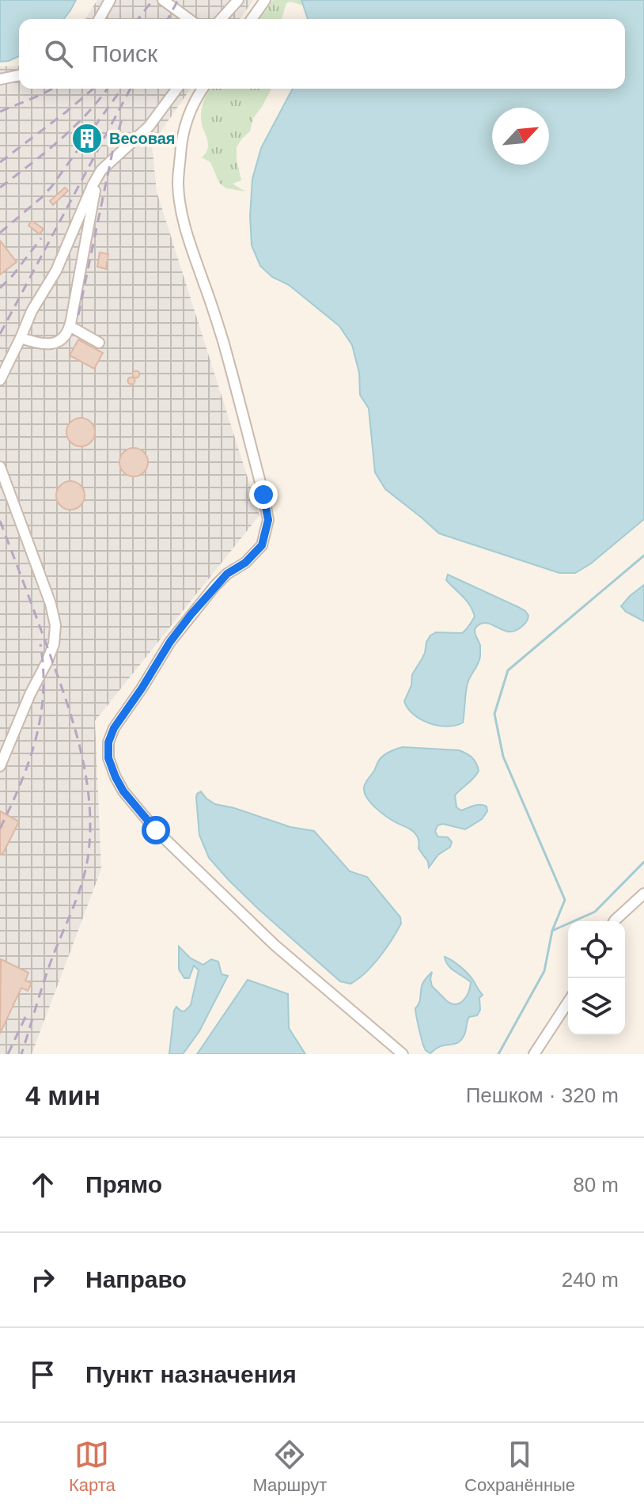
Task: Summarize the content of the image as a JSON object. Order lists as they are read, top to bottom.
{
  "places": {
    "building": ["Весовая"]
  },
  "north": "top right",
  "page": {
    "search": "Поиск",
    "heading": ["4 мин", "Пешком · 320 m"],
    "list": [
      ["Прямо", "80 m"],
      ["Направо", "240 m"],
      "Пункт назначения"
    ],
    "nav": ["Карта", "Маршрут", "Сохранённые"]
  }
}
